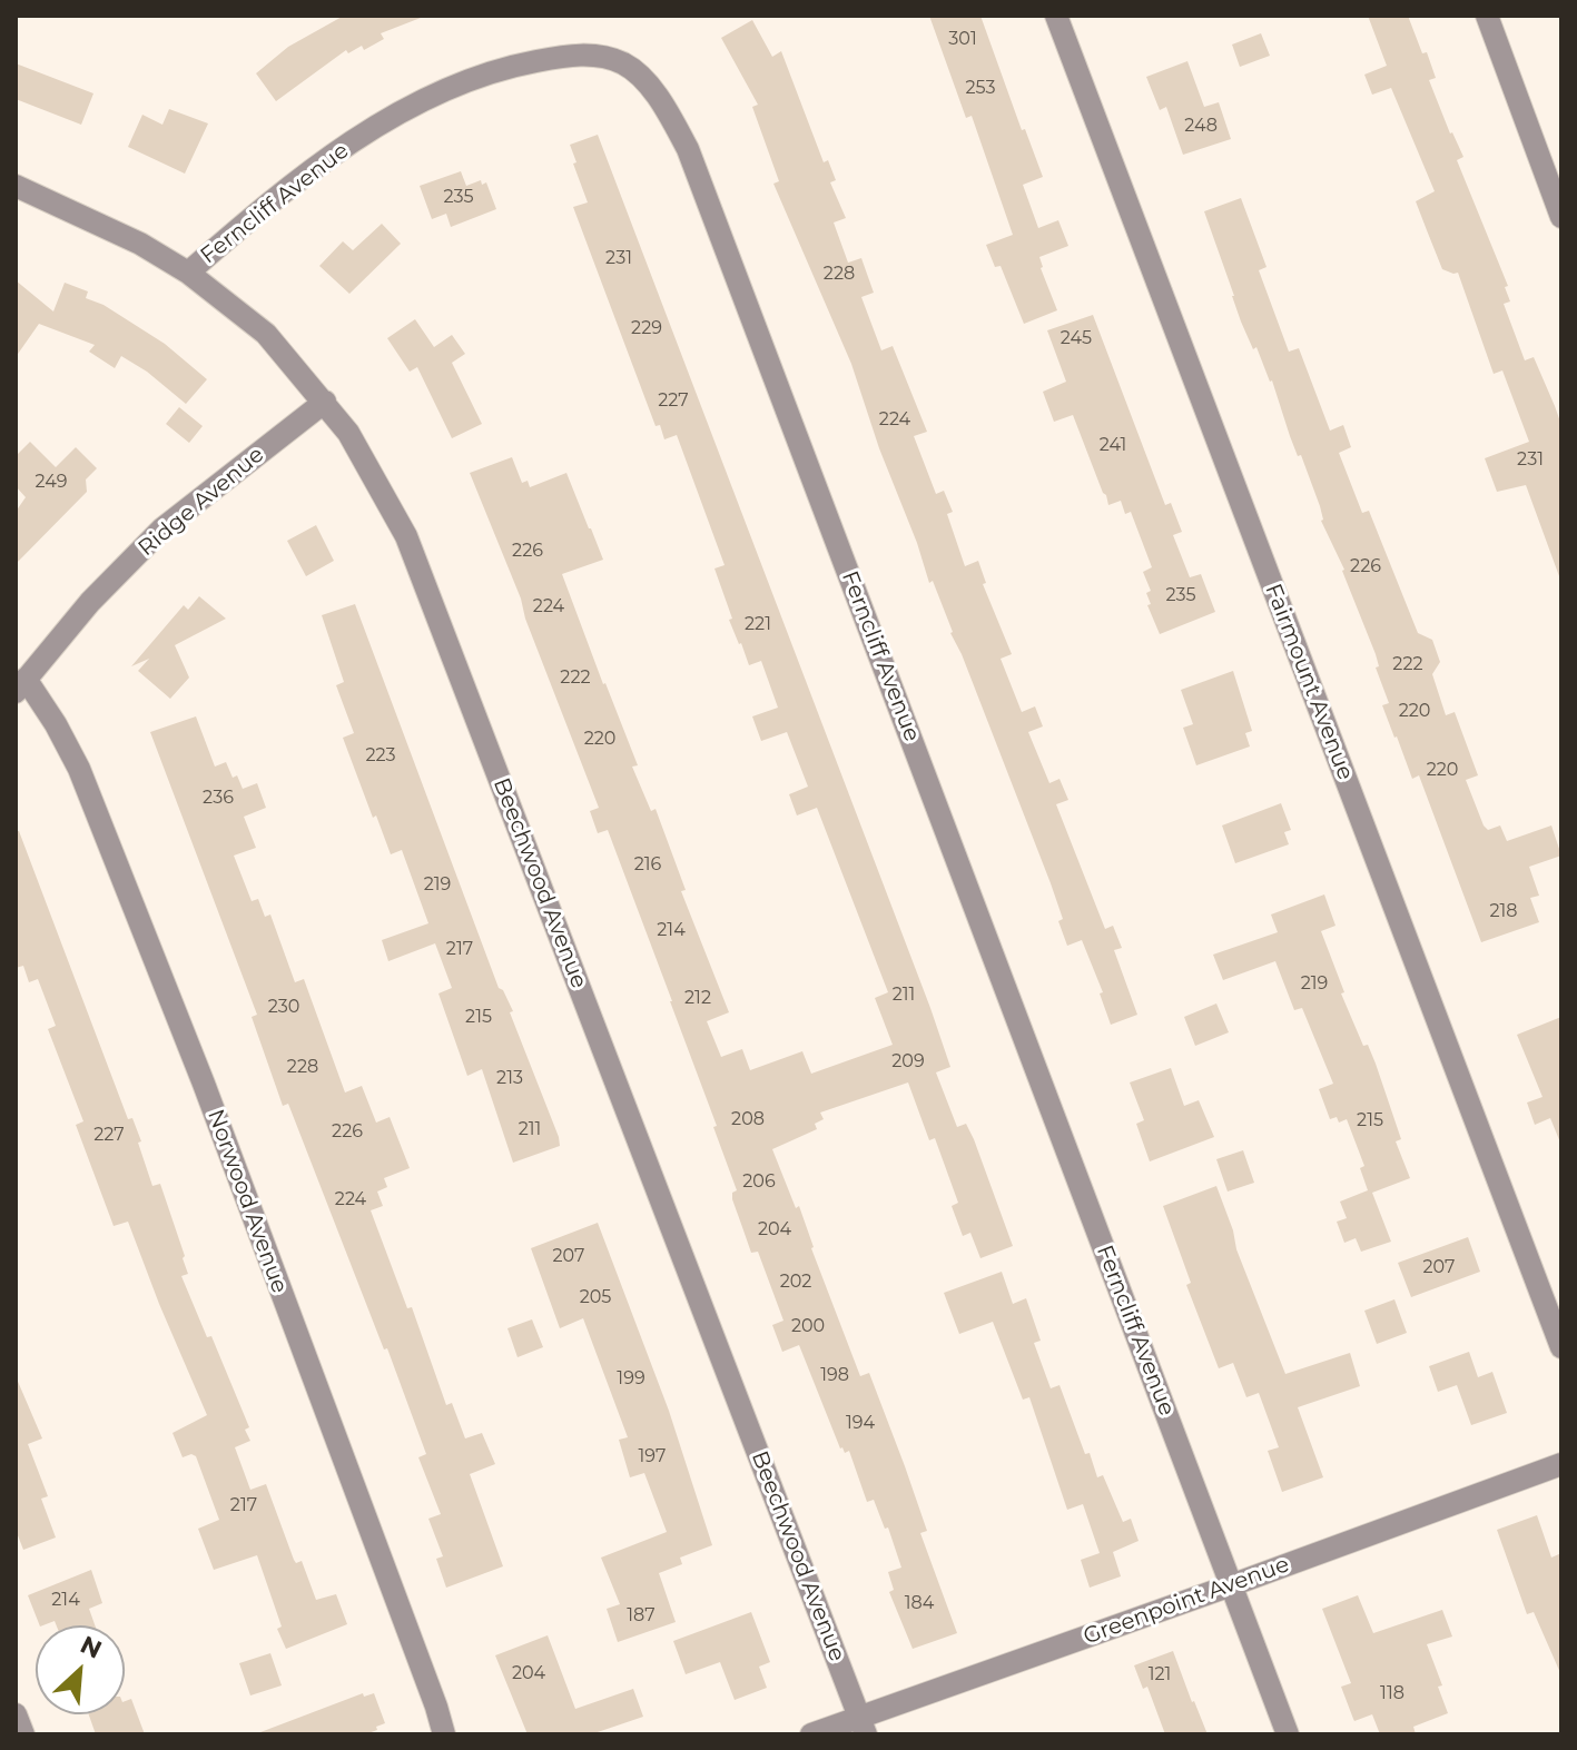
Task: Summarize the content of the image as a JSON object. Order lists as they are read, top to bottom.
{
  "streets": {
    "street": [
      "Ferncliff Avenue",
      "Ridge Avenue",
      "Fairmount Avenue",
      "Beechwood Avenue",
      "Norwood Avenue",
      "Greenpoint Avenue"
    ]
  },
  "crossings": [
    ["Ferncliff Avenue", "Beechwood Avenue"],
    ["Ferncliff Avenue", "Greenpoint Avenue"],
    ["Ridge Avenue", "Beechwood Avenue"],
    ["Ridge Avenue", "Norwood Avenue"],
    ["Beechwood Avenue", "Greenpoint Avenue"]
  ],
  "house_numbers": [
    "301",
    "253",
    "248",
    "235",
    "231",
    "228",
    "229",
    "245",
    "227",
    "224",
    "241",
    "231",
    "249",
    "226",
    "226",
    "235",
    "224",
    "221",
    "222",
    "222",
    "220",
    "220",
    "223",
    "220",
    "236",
    "216",
    "219",
    "218",
    "214",
    "217",
    "219",
    "211",
    "212",
    "230",
    "215",
    "209",
    "228",
    "213",
    "208",
    "215",
    "211",
    "226",
    "227",
    "206",
    "224",
    "204",
    "207",
    "207",
    "202",
    "205",
    "200",
    "198",
    "199",
    "194",
    "197",
    "217",
    "214",
    "184",
    "187",
    "204",
    "121",
    "118"
  ],
  "north": "top right"
}
